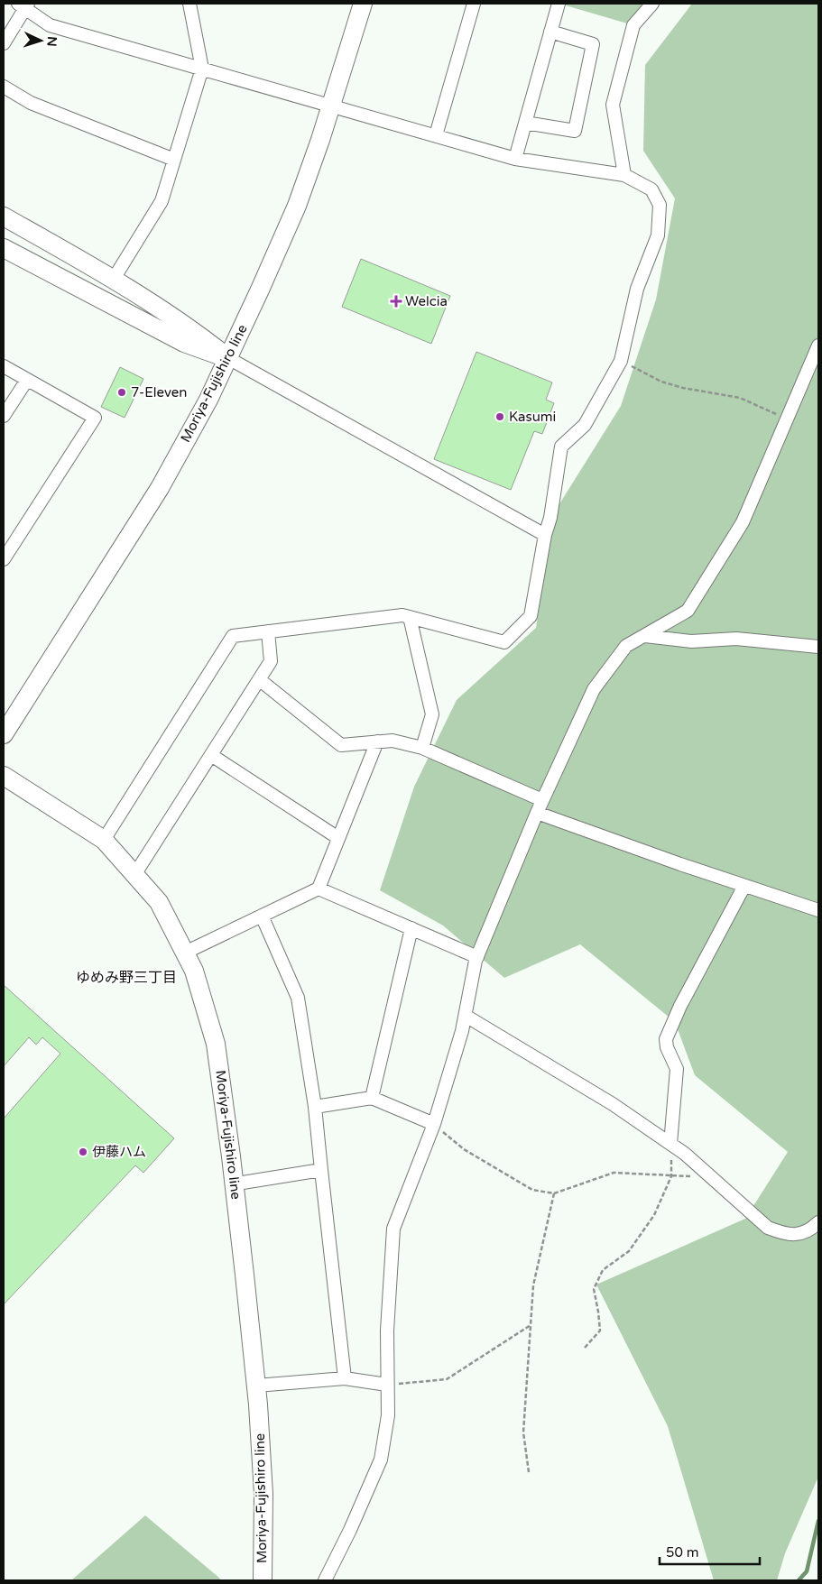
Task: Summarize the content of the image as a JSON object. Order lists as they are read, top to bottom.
{
  "streets": {
    "main road": ["Moriya-Fujishiro line"]
  },
  "districts": ["ゆめみ野三丁目"],
  "places": {
    "health": ["Welcia"],
    "other": ["7-Eleven", "Kasumi", "伊藤ハム"]
  },
  "scale_bar": "50 m",
  "north": "right"
}
